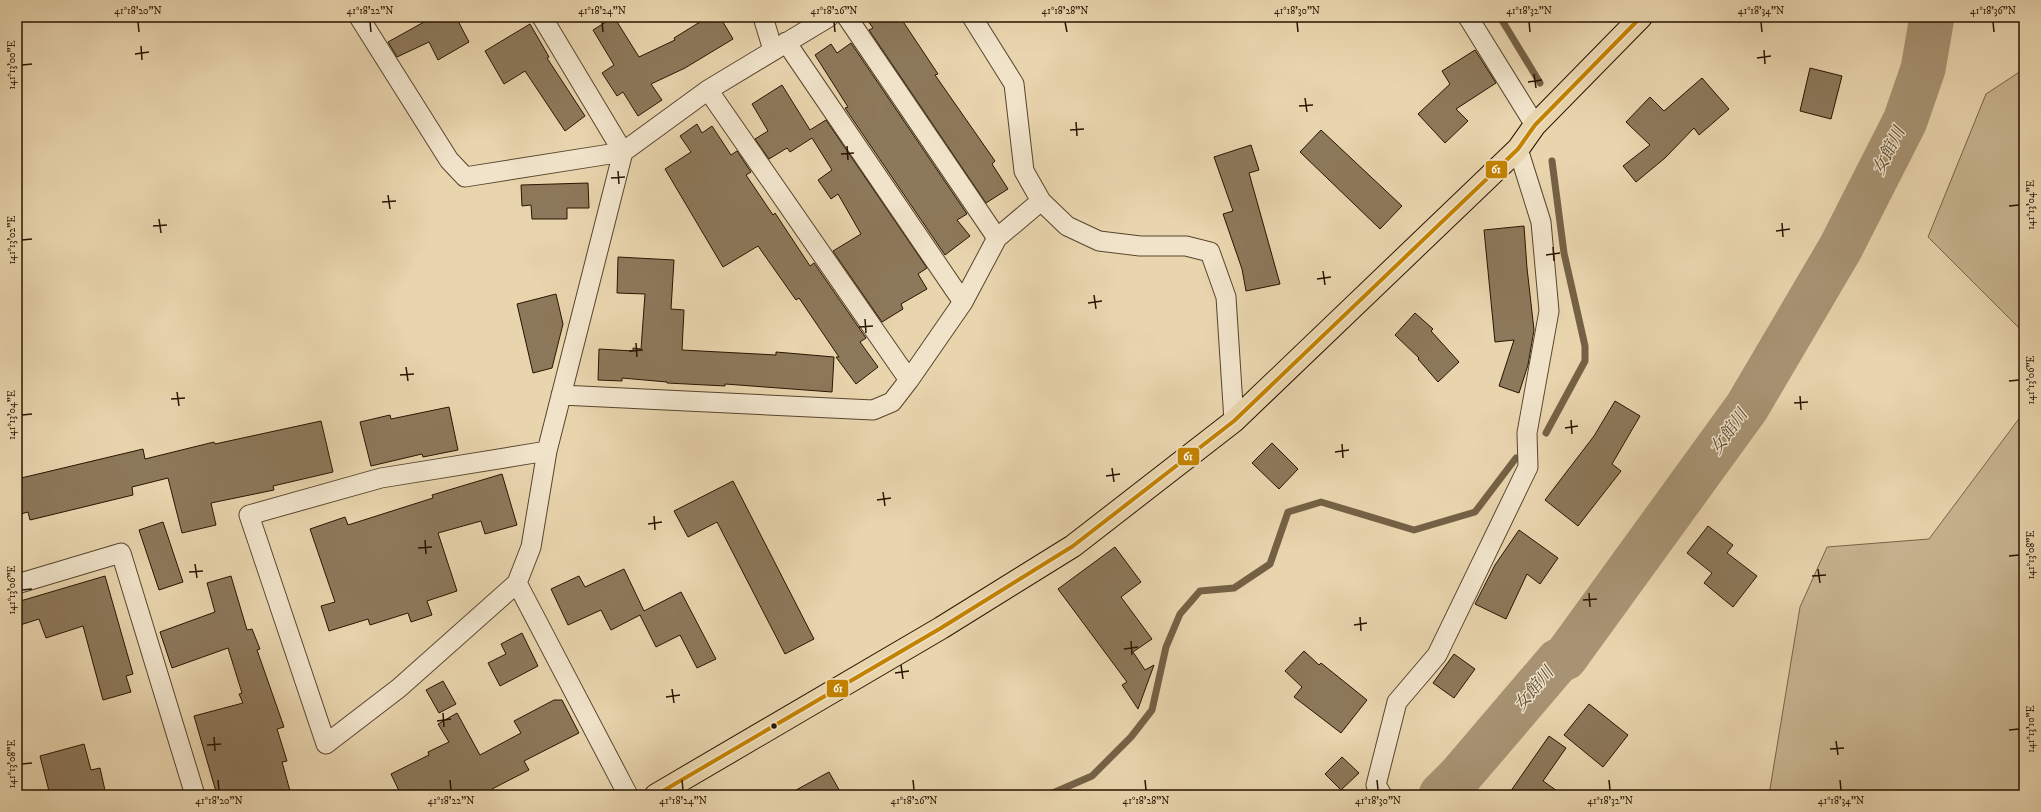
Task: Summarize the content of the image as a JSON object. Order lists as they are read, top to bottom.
{
  "water": ["女館川"],
  "lines": ["transit line 61"],
  "coordinates": [
    "41°18'20\"N",
    "41°18'22\"N",
    "41°18'24\"N",
    "41°18'26\"N",
    "41°18'28\"N",
    "41°18'30\"N",
    "41°18'32\"N",
    "41°18'34\"N",
    "41°18'36\"N",
    "141°13'00\"E",
    "141°13'04\"E",
    "141°13'02\"E",
    "141°13'06\"E",
    "141°13'08\"E",
    "141°13'10\"E"
  ]
}
